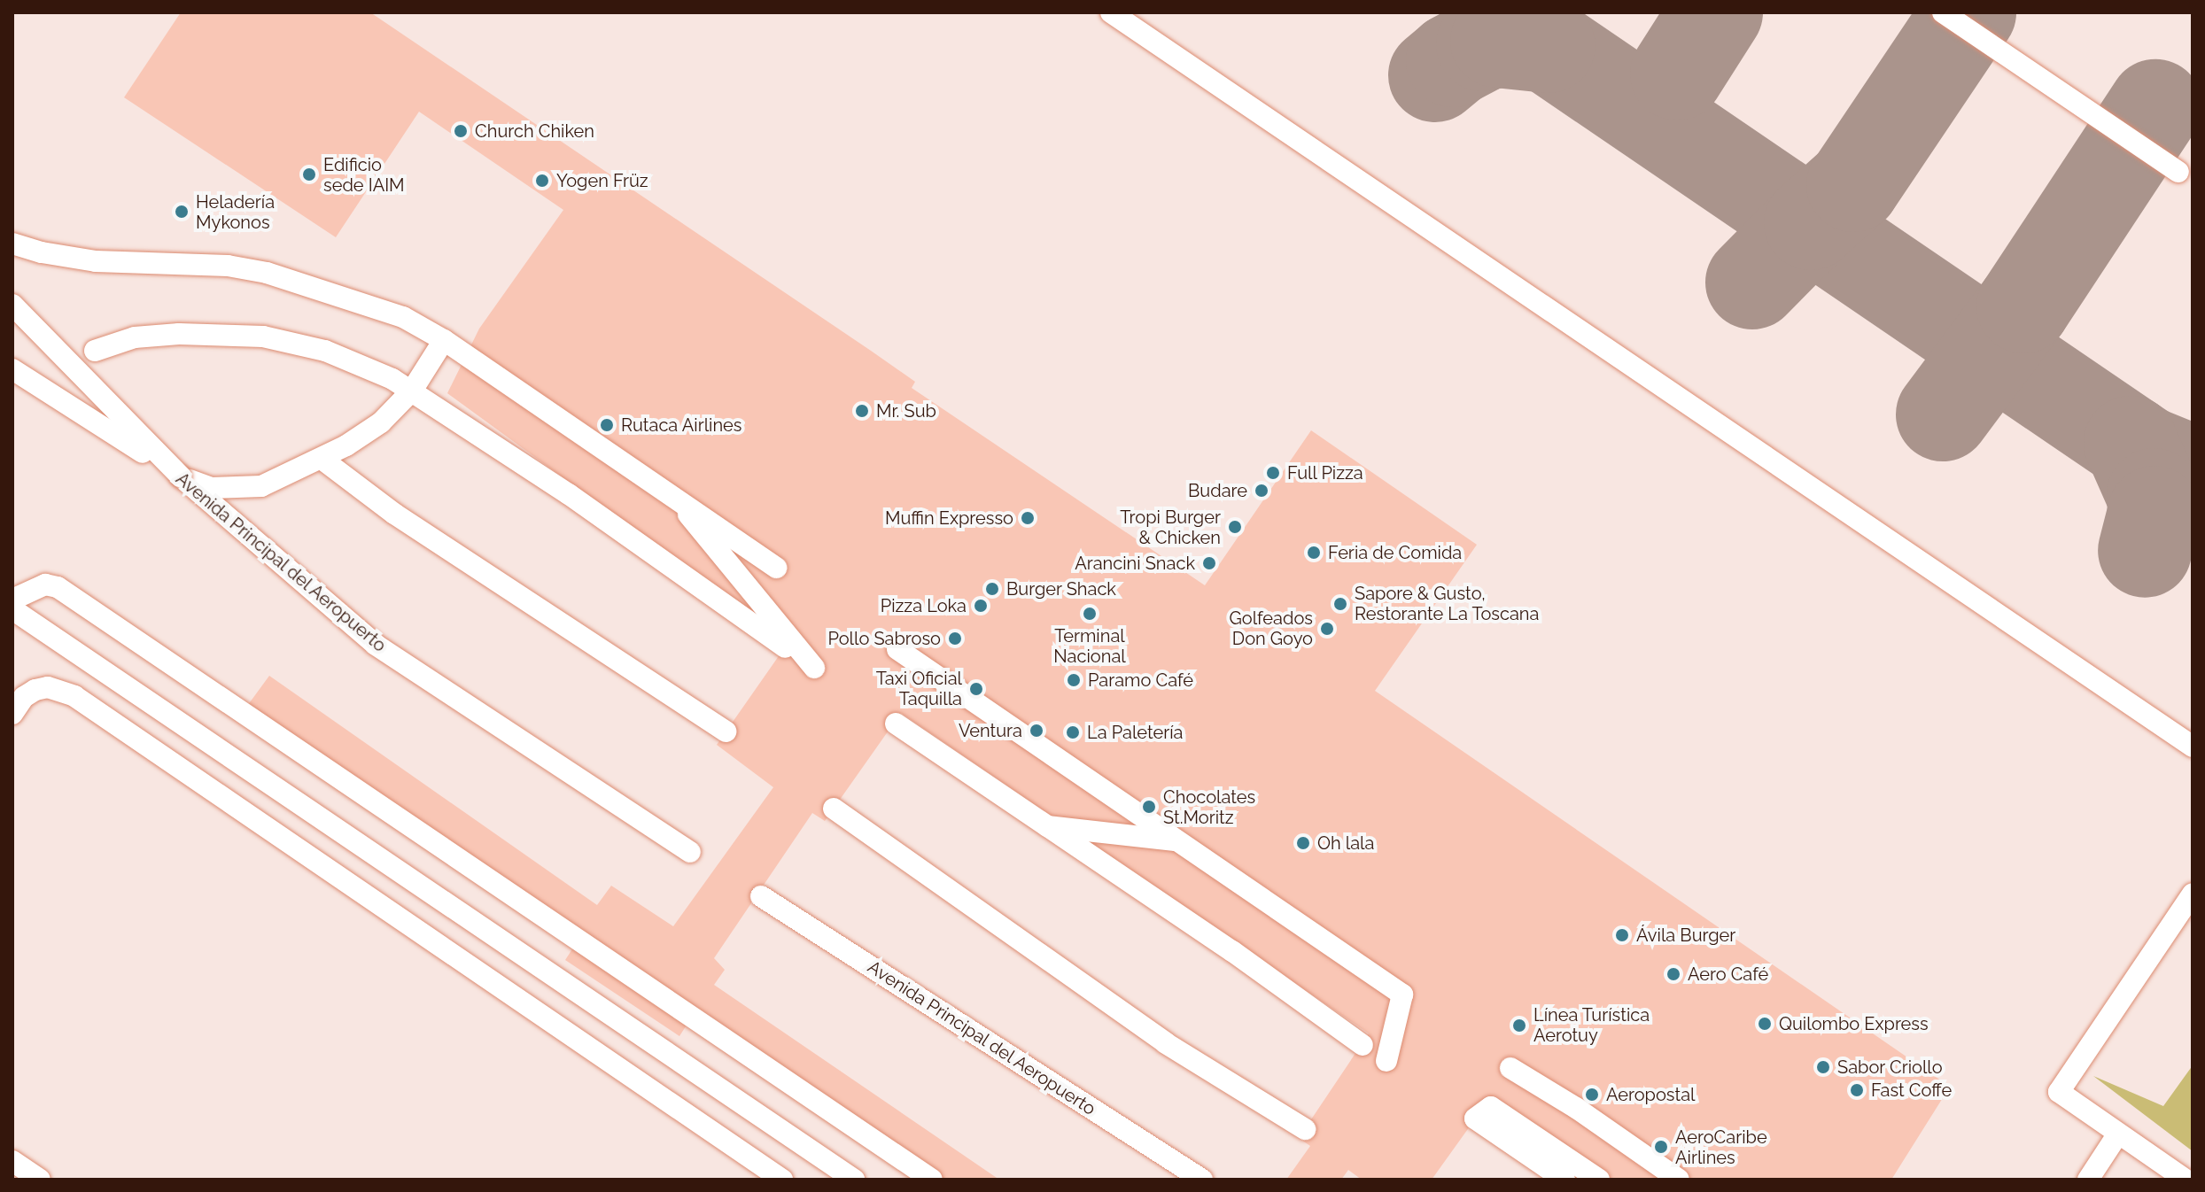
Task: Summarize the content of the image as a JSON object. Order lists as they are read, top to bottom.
{
  "streets": {
    "lane": ["Avenida Principal del Aeropuerto"]
  },
  "places": [
    "Church Chiken",
    "Edificio sede IAIM",
    "Yogen Früz",
    "Heladería Mykonos",
    "Mr. Sub",
    "Rutaca Airlines",
    "Full Pizza",
    "Budare",
    "Muffin Expresso",
    "Tropi Burger & Chicken",
    "Feria de Comida",
    "Arancini Snack",
    "Burger Shack",
    "Sapore & Gusto, Restorante La Toscana",
    "Pizza Loka",
    "Terminal Nacional",
    "Golfeados Don Goyo",
    "Pollo Sabroso",
    "Paramo Café",
    "Taxi Oficial Taquilla",
    "Ventura",
    "La Paletería",
    "Chocolates St.Moritz",
    "Oh lala",
    "Ávila Burger",
    "Aero Café",
    "Quilombo Express",
    "Línea Turística Aerotuy",
    "Sabor Criollo",
    "Fast Coffe",
    "Aeropostal",
    "AeroCaribe Airlines"
  ]
}
